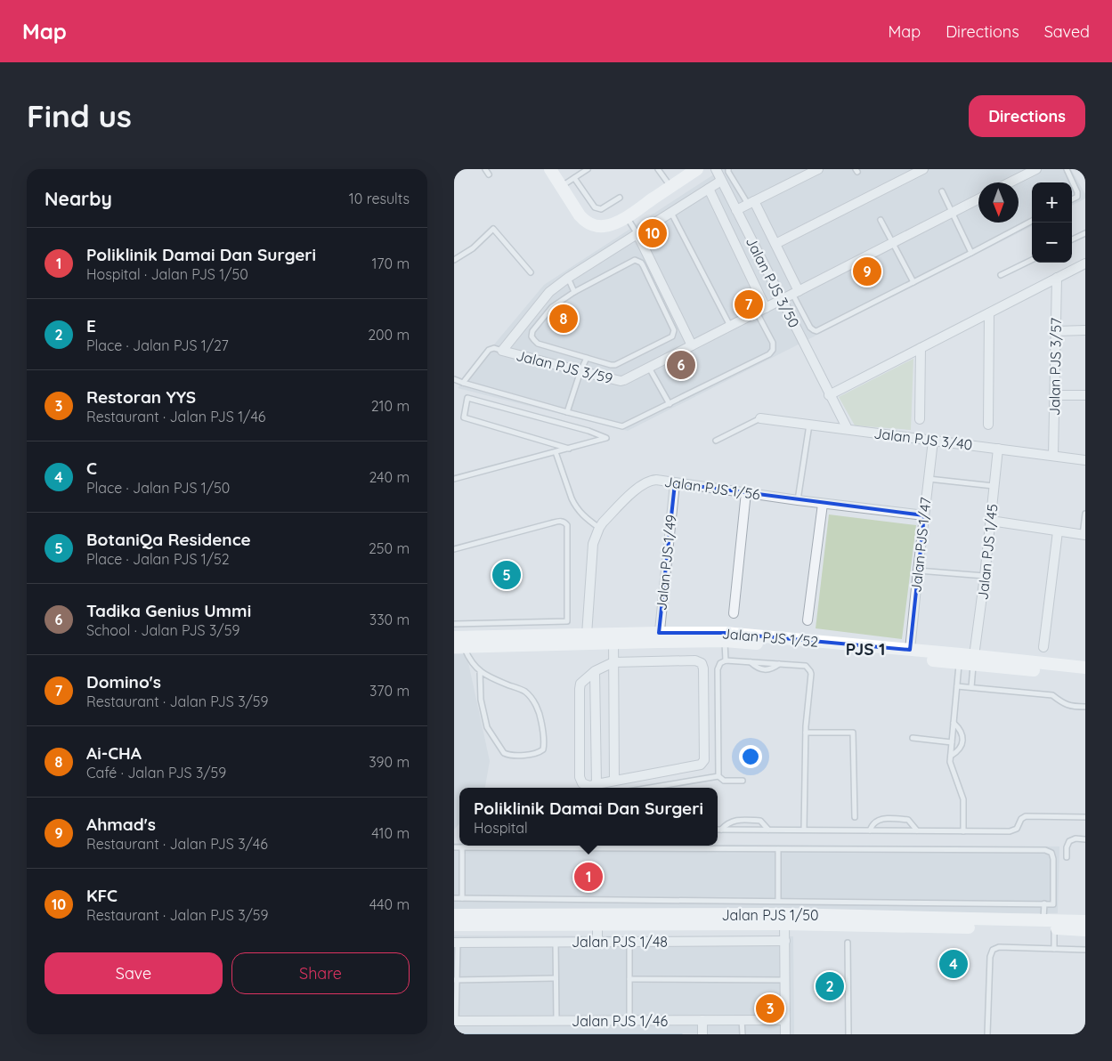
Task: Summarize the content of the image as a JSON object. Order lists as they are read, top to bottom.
{
  "streets": {
    "street": [
      "Jalan PJS 3/50",
      "Jalan PJS 3/59",
      "Jalan PJS 3/57",
      "Jalan PJS 3/40",
      "Jalan PJS 1/56",
      "Jalan PJS 1/47",
      "Jalan PJS 1/45",
      "Jalan PJS 1/49",
      "Jalan PJS 1/52",
      "Jalan PJS 1/50",
      "Jalan PJS 1/48",
      "Jalan PJS 1/46"
    ]
  },
  "crossings": [
    ["Jalan PJS 3/50", "Jalan PJS 3/59"],
    ["Jalan PJS 3/50", "Jalan PJS 3/40"],
    ["Jalan PJS 3/57", "Jalan PJS 3/40"],
    ["Jalan PJS 3/40", "Jalan PJS 1/47"],
    ["Jalan PJS 3/40", "Jalan PJS 1/45"],
    ["Jalan PJS 1/56", "Jalan PJS 1/47"],
    ["Jalan PJS 1/56", "Jalan PJS 1/49"],
    ["Jalan PJS 1/56", "Jalan PJS 1/52"],
    ["Jalan PJS 1/47", "Jalan PJS 1/52"],
    ["Jalan PJS 1/45", "Jalan PJS 1/52"],
    ["Jalan PJS 1/49", "Jalan PJS 1/52"]
  ],
  "districts": ["PJS 1"],
  "north": "bottom",
  "page": {
    "header": "Map",
    "nav": ["Map", "Directions", "Saved"],
    "buttons": [
      "Directions",
      ["Save", "Share"]
    ],
    "title": "Find us",
    "heading": ["Nearby", "10 results"],
    "map_buttons": ["+", "−"],
    "pins": [
      "10",
      "9",
      "7",
      "8",
      "6",
      "5",
      "1",
      "4",
      "2",
      "3"
    ],
    "list": [
      {
        "mark": "1",
        "name": "Poliklinik Damai Dan Surgeri",
        "note": "Hospital · Jalan PJS 1/50",
        "value": "170 m"
      },
      {
        "mark": "2",
        "name": "E",
        "note": "Place · Jalan PJS 1/27",
        "value": "200 m"
      },
      {
        "mark": "3",
        "name": "Restoran YYS",
        "note": "Restaurant · Jalan PJS 1/46",
        "value": "210 m"
      },
      {
        "mark": "4",
        "name": "C",
        "note": "Place · Jalan PJS 1/50",
        "value": "240 m"
      },
      {
        "mark": "5",
        "name": "BotaniQa Residence",
        "note": "Place · Jalan PJS 1/52",
        "value": "250 m"
      },
      {
        "mark": "6",
        "name": "Tadika Genius Ummi",
        "note": "School · Jalan PJS 3/59",
        "value": "330 m"
      },
      {
        "mark": "7",
        "name": "Domino's",
        "note": "Restaurant · Jalan PJS 3/59",
        "value": "370 m"
      },
      {
        "mark": "8",
        "name": "Ai-CHA",
        "note": "Café · Jalan PJS 3/59",
        "value": "390 m"
      },
      {
        "mark": "9",
        "name": "Ahmad's",
        "note": "Restaurant · Jalan PJS 3/46",
        "value": "410 m"
      },
      {
        "mark": "10",
        "name": "KFC",
        "note": "Restaurant · Jalan PJS 3/59",
        "value": "440 m"
      }
    ],
    "popup": ["Poliklinik Damai Dan Surgeri", "Hospital"]
  }
}
